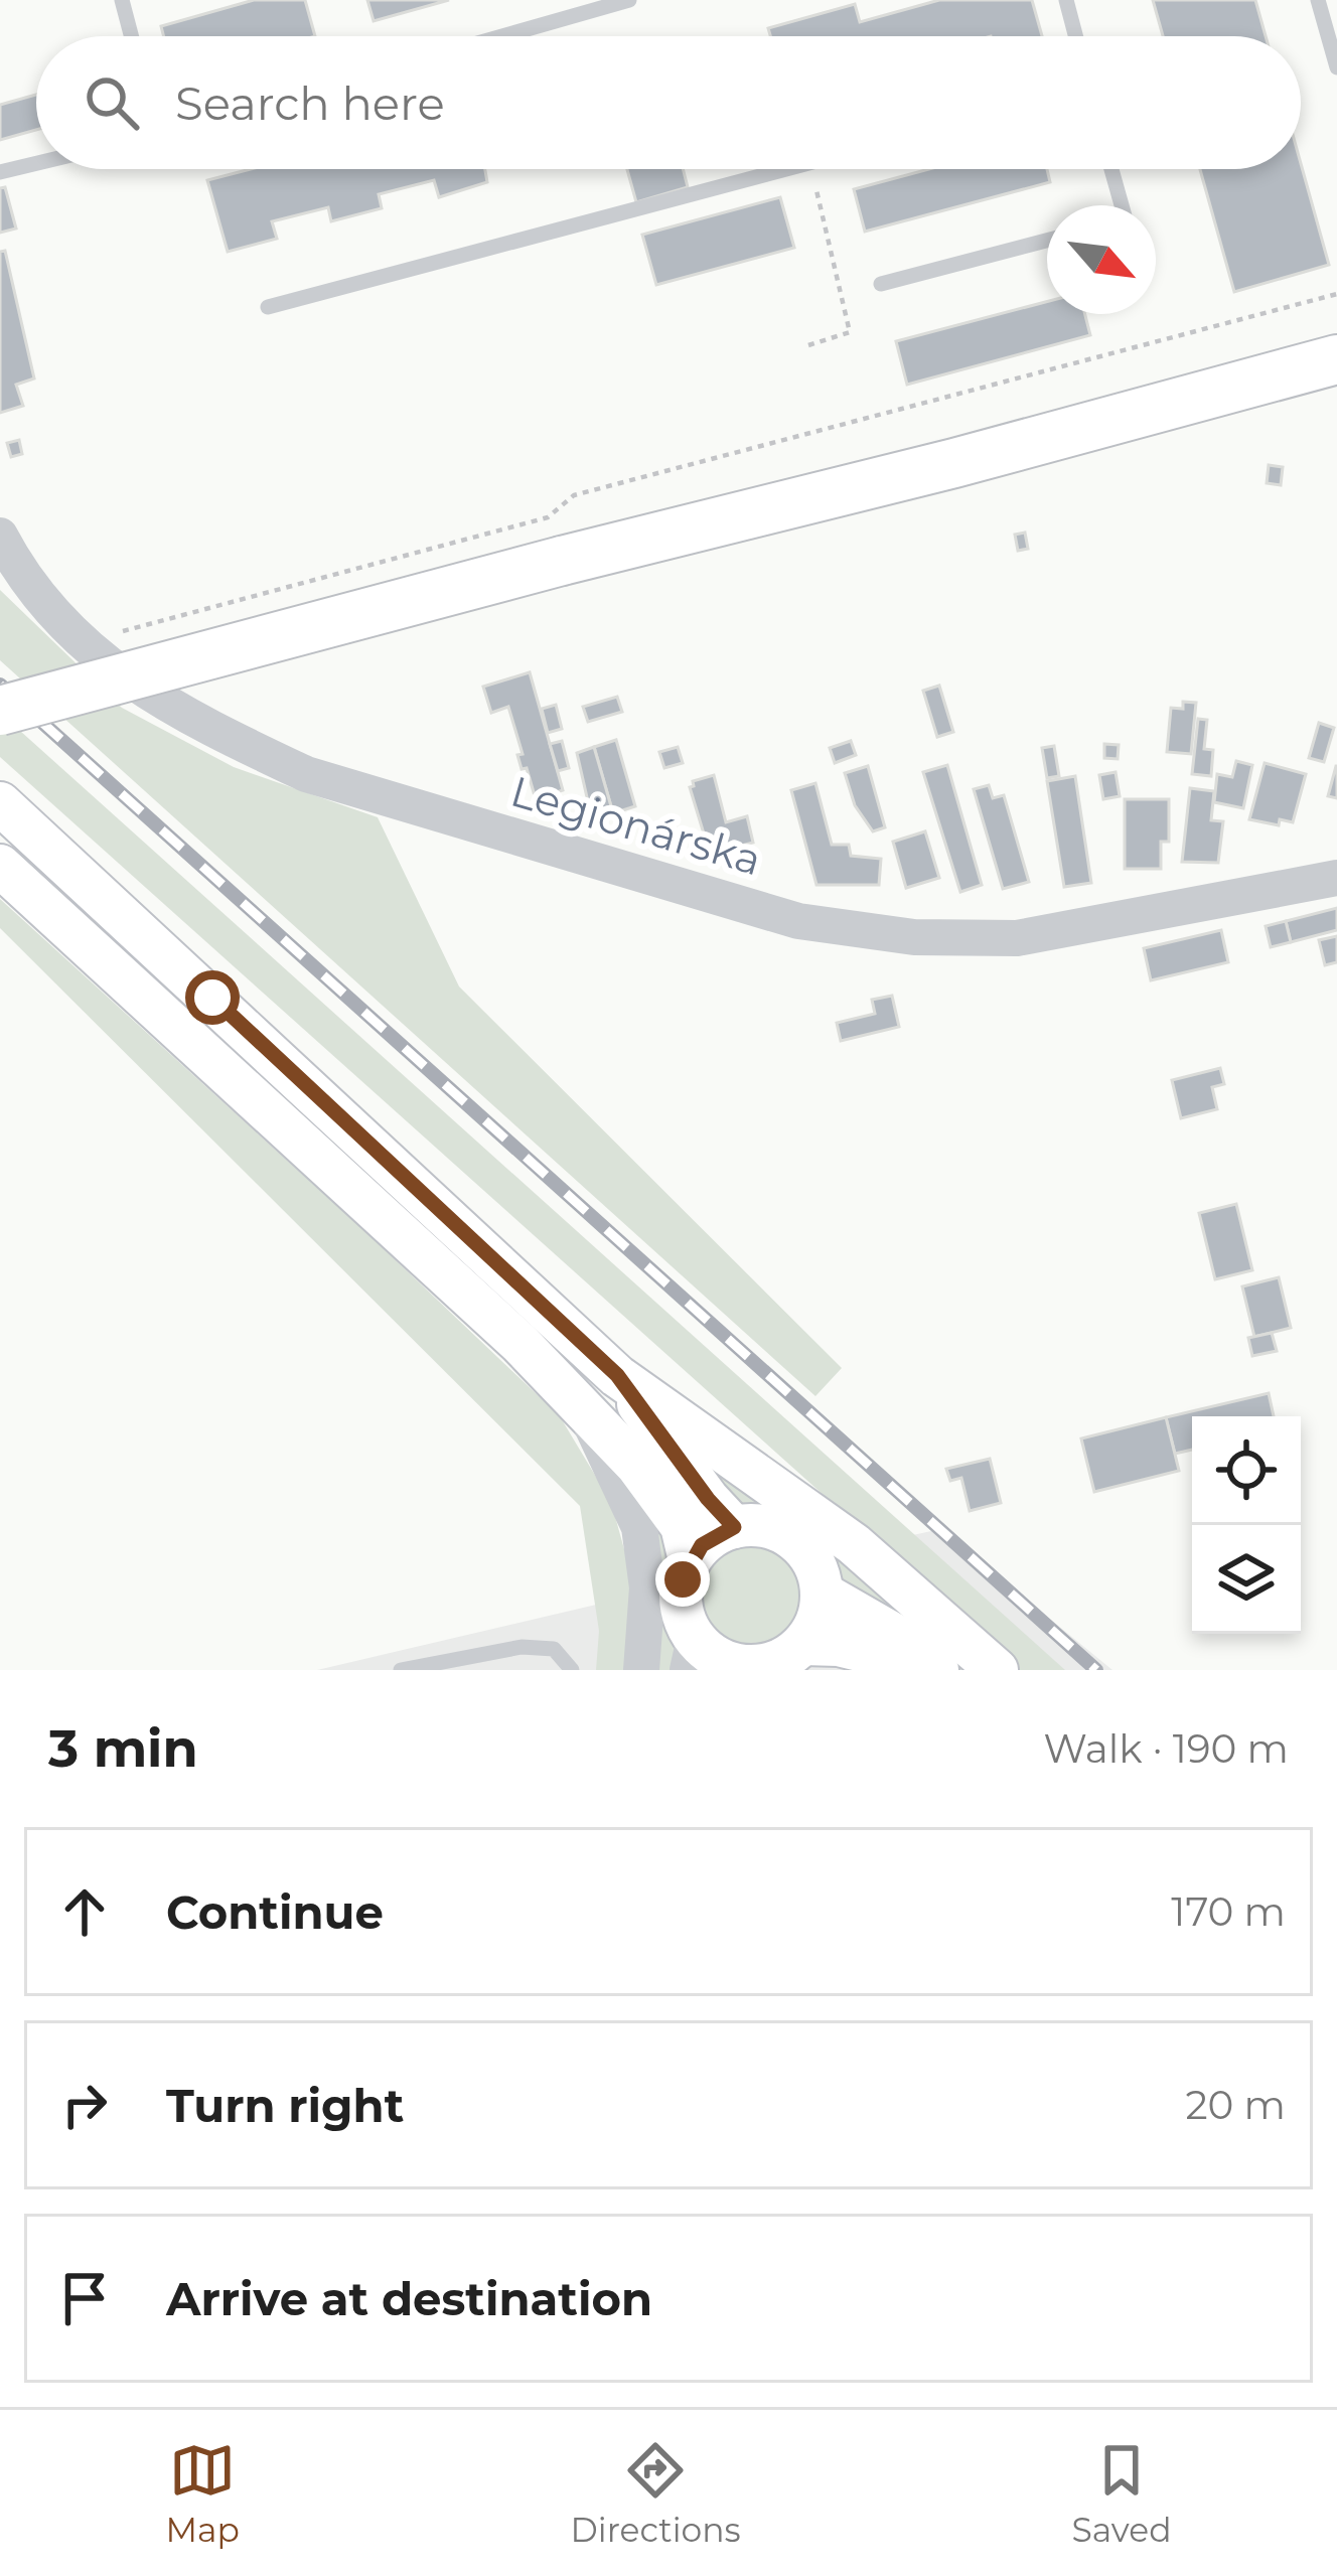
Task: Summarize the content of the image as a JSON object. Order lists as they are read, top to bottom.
{
  "streets": {
    "street": ["Legionárska"]
  },
  "north": "bottom right",
  "page": {
    "search": "Search here",
    "heading": ["3 min", "Walk · 190 m"],
    "list": [
      ["Continue", "170 m"],
      ["Turn right", "20 m"],
      "Arrive at destination"
    ],
    "nav": ["Map", "Directions", "Saved"]
  }
}
